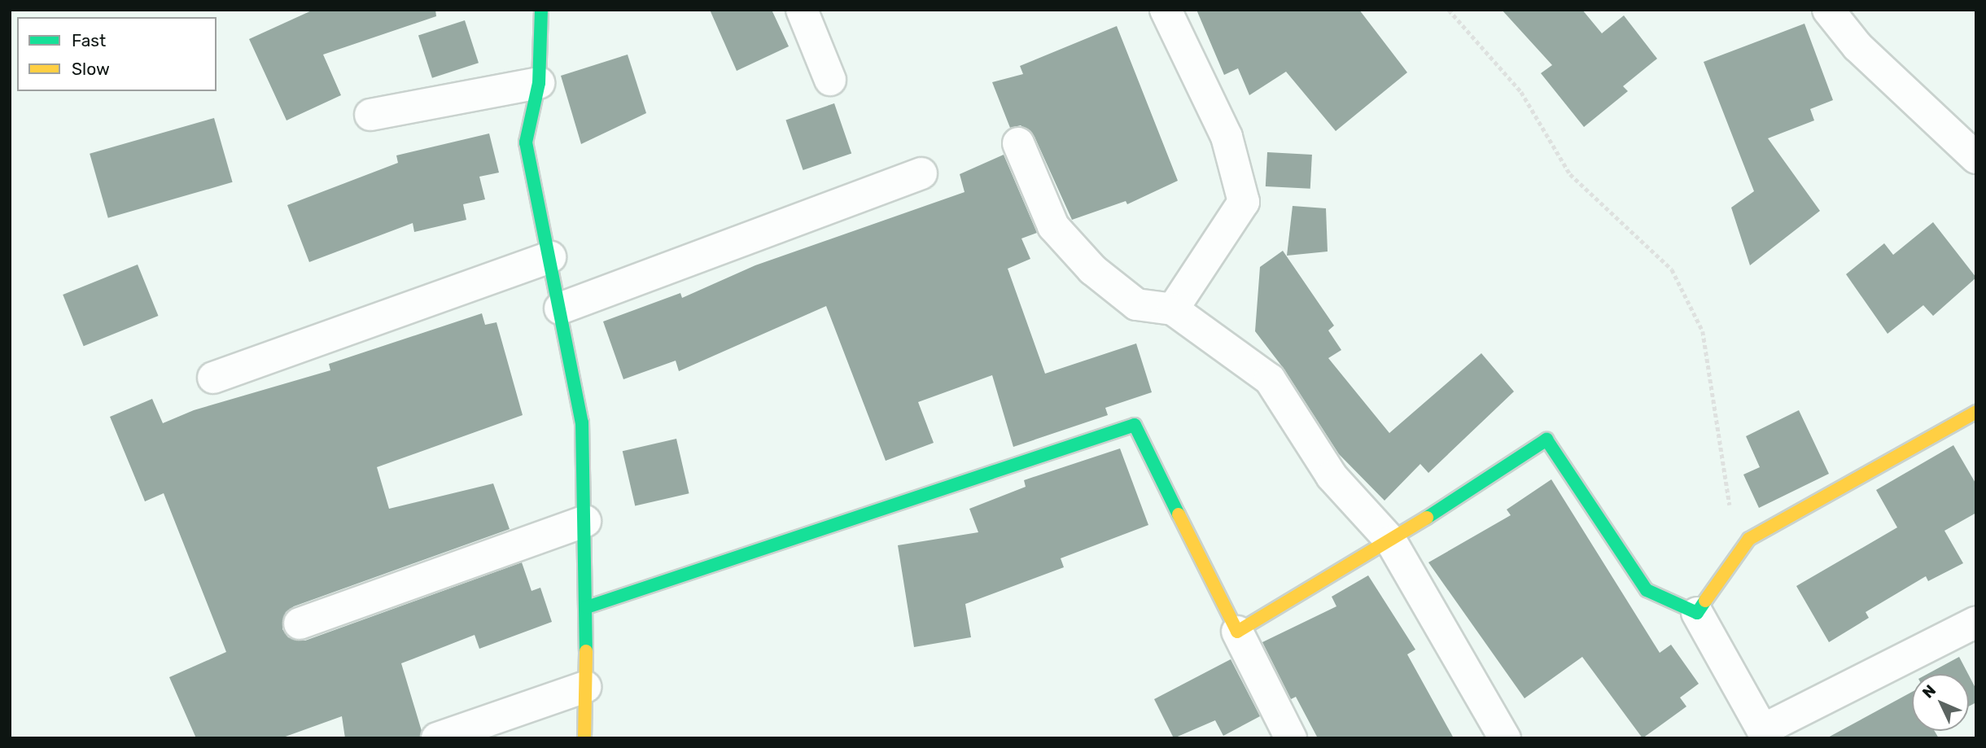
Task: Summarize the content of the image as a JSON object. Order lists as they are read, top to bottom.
{
  "legend": ["Fast", "Slow"],
  "north": "top left"
}
